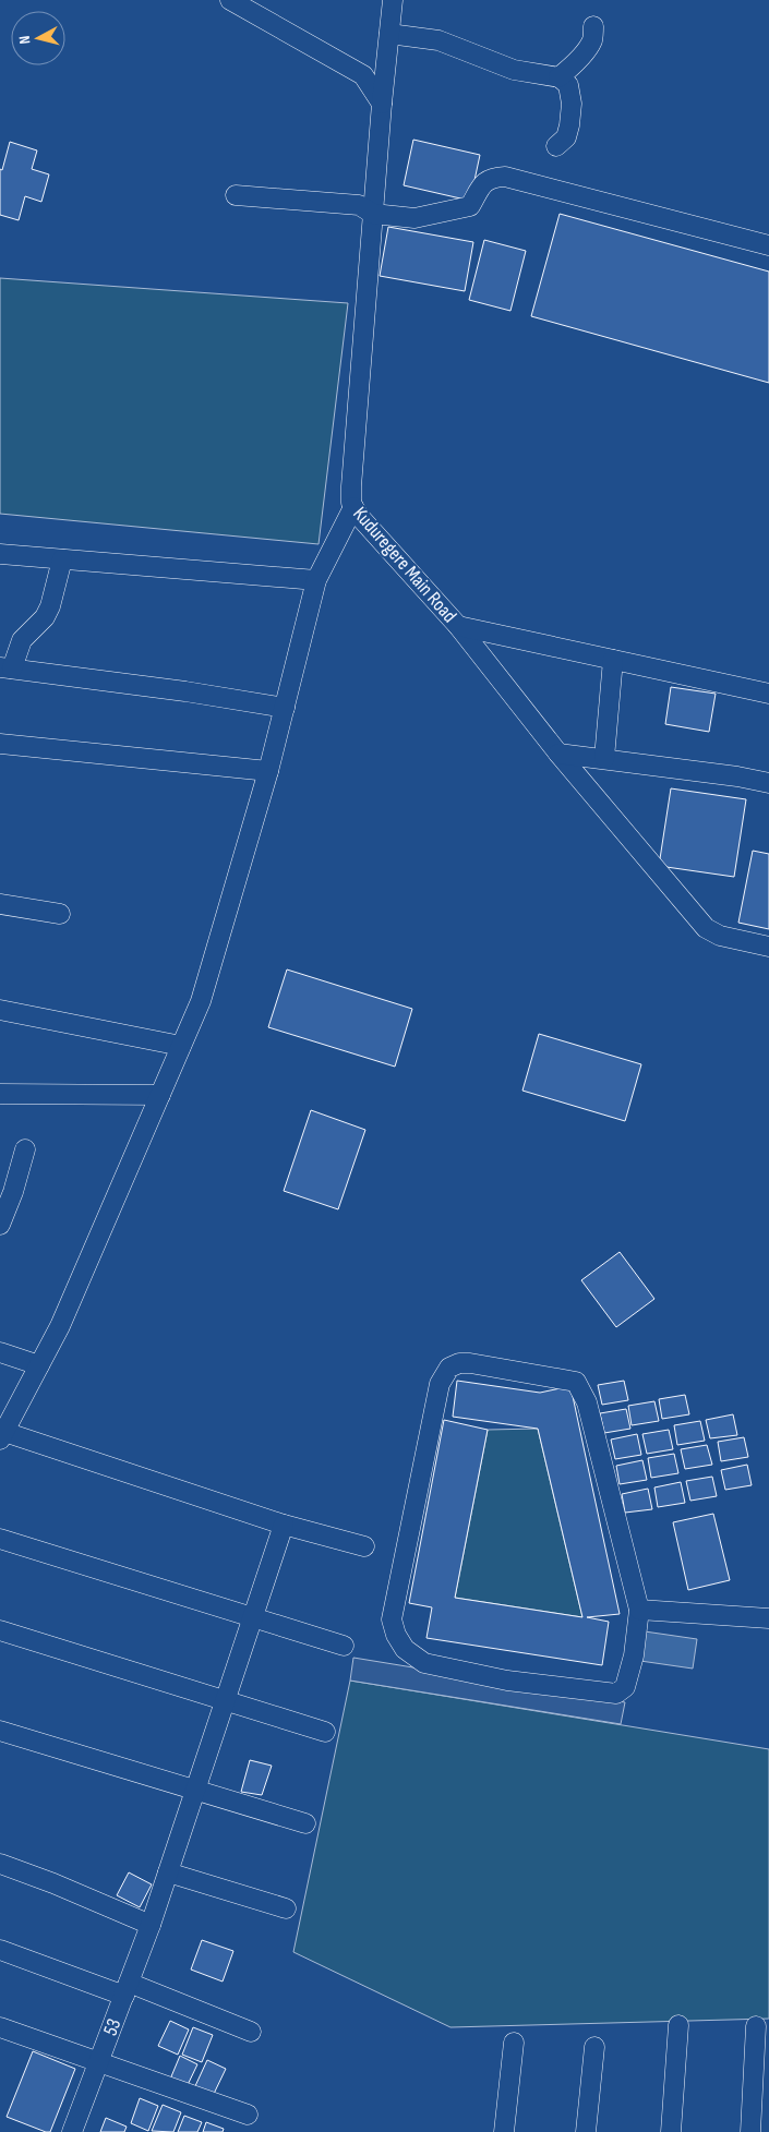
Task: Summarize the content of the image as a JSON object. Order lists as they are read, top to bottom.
{
  "streets": {
    "street": ["Kuduregere Main Road", "53"]
  },
  "north": "left"
}
